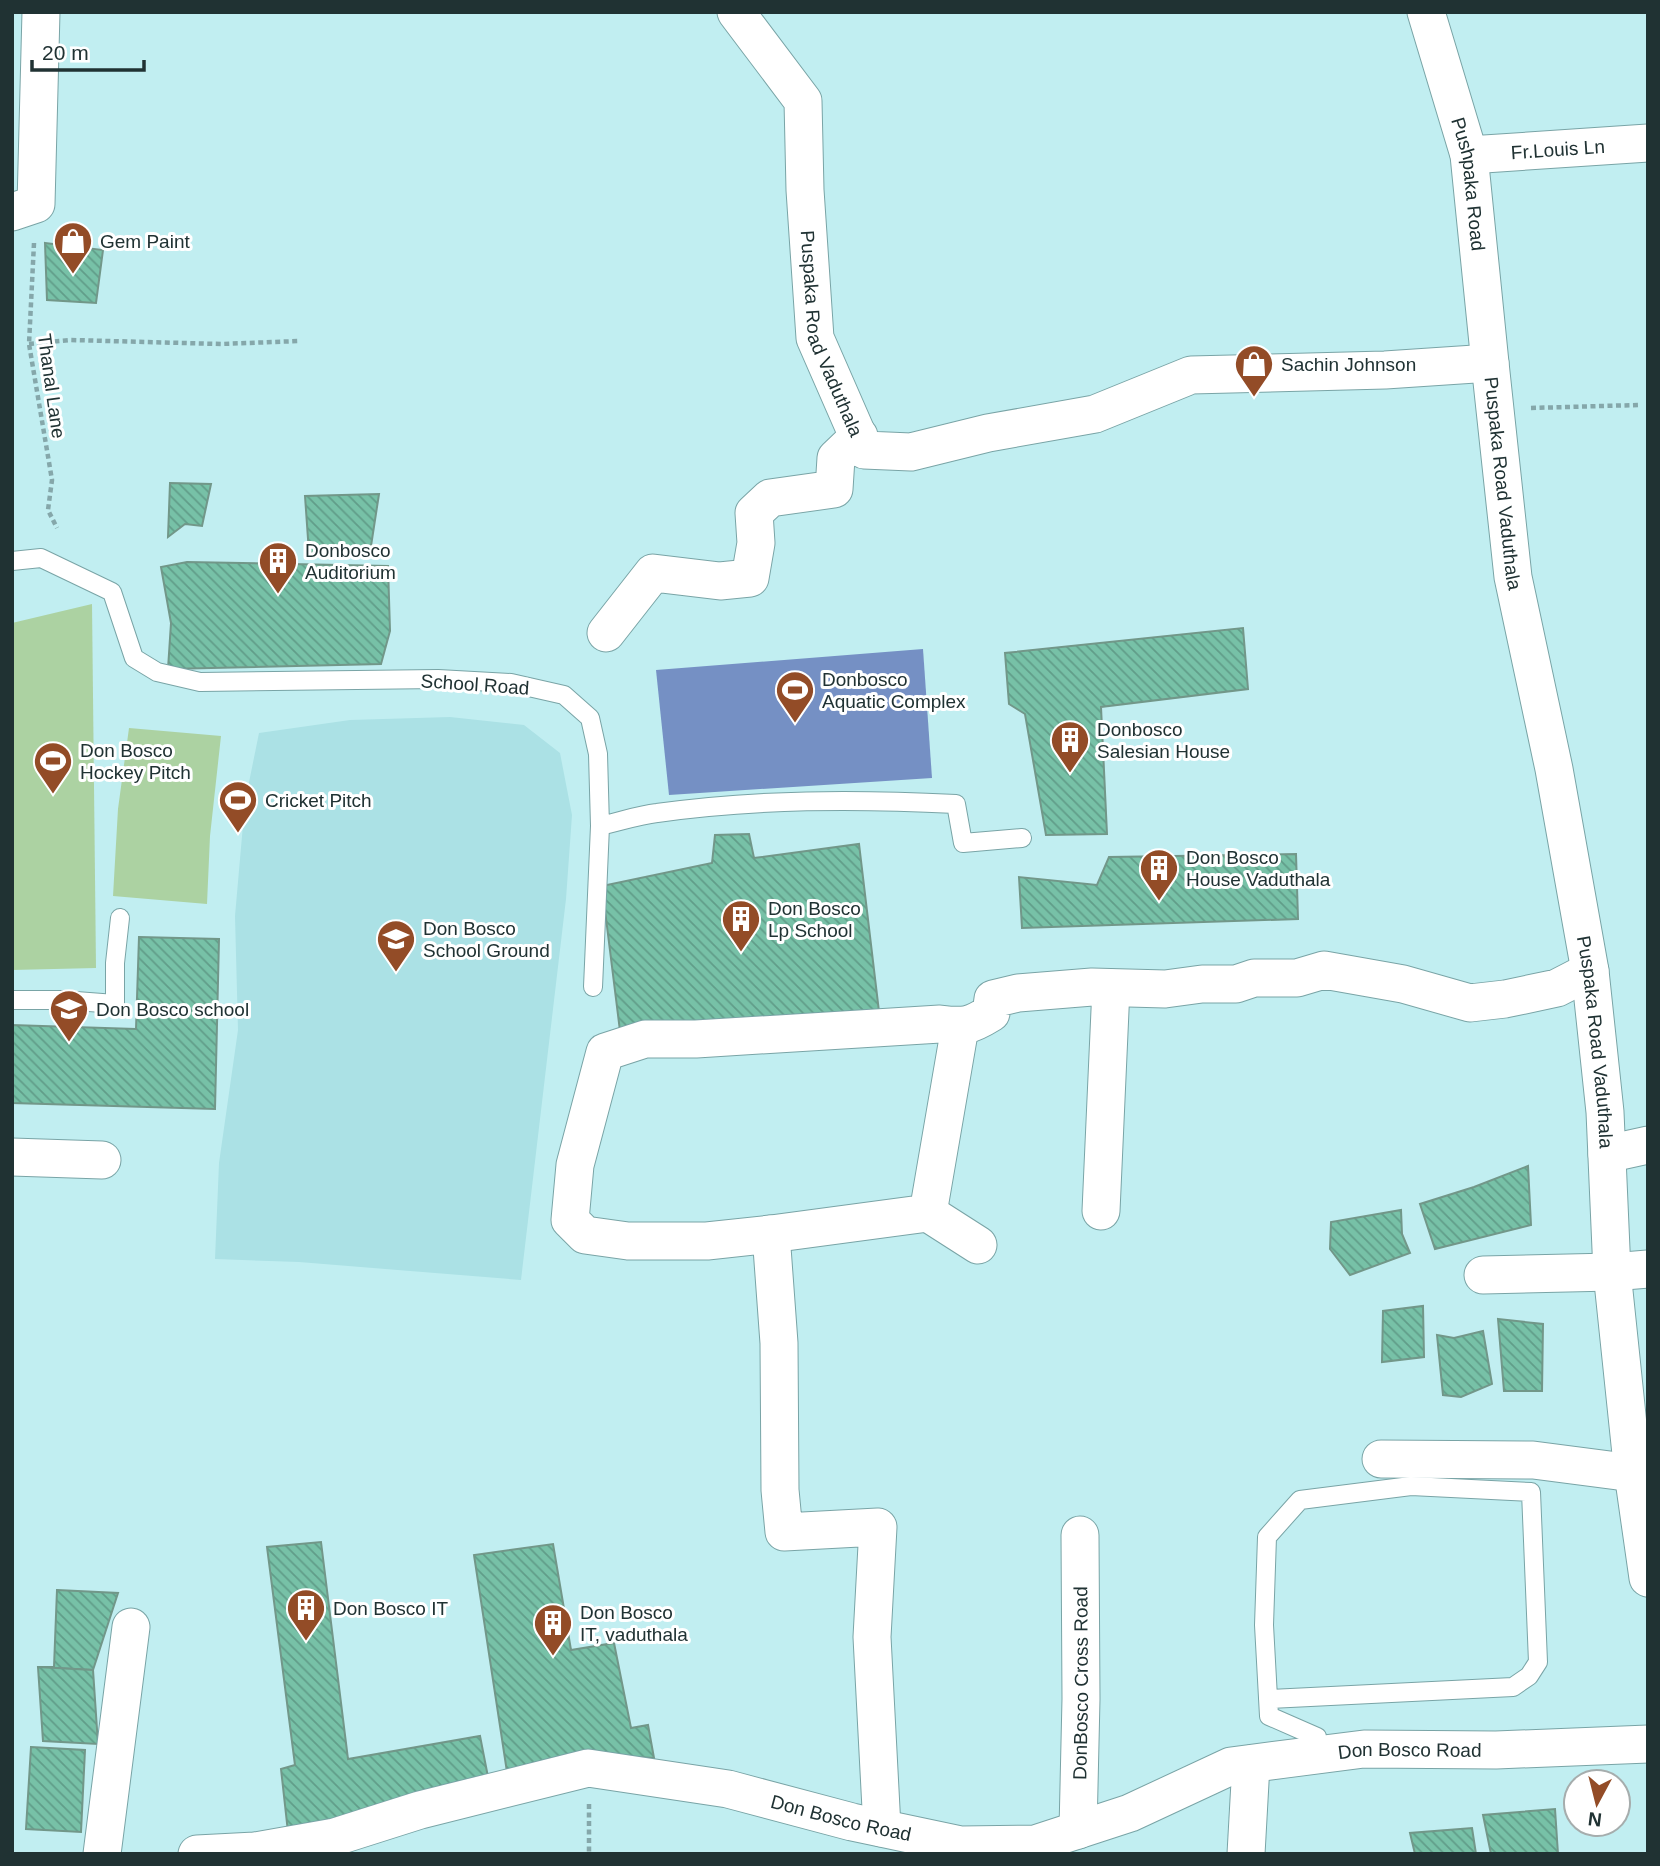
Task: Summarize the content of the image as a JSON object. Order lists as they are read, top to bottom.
{
  "streets": {
    "street": [
      "Fr.Louis Ln",
      "Pushpaka Road",
      "Puspaka Road Vaduthala",
      "DonBosco Cross Road",
      "Don Bosco Road"
    ],
    "lane": ["School Road"],
    "path": ["Thanal Lane"]
  },
  "crossings": [
    ["Fr.Louis Ln", "Pushpaka Road"],
    ["Pushpaka Road", "Puspaka Road Vaduthala"],
    ["DonBosco Cross Road", "Don Bosco Road"]
  ],
  "places": {
    "shop": ["Gem Paint", "Sachin Johnson"],
    "building": [
      "Donbosco Auditorium",
      "Donbosco Salesian House",
      "Don Bosco House Vaduthala",
      "Don Bosco Lp School",
      "Don Bosco IT",
      "Don Bosco IT, vaduthala"
    ],
    "sports": ["Donbosco Aquatic Complex", "Don Bosco Hockey Pitch", "Cricket Pitch"],
    "school or university": ["Don Bosco School Ground", "Don Bosco school"]
  },
  "scale_bar": "20 m",
  "north": "bottom"
}
